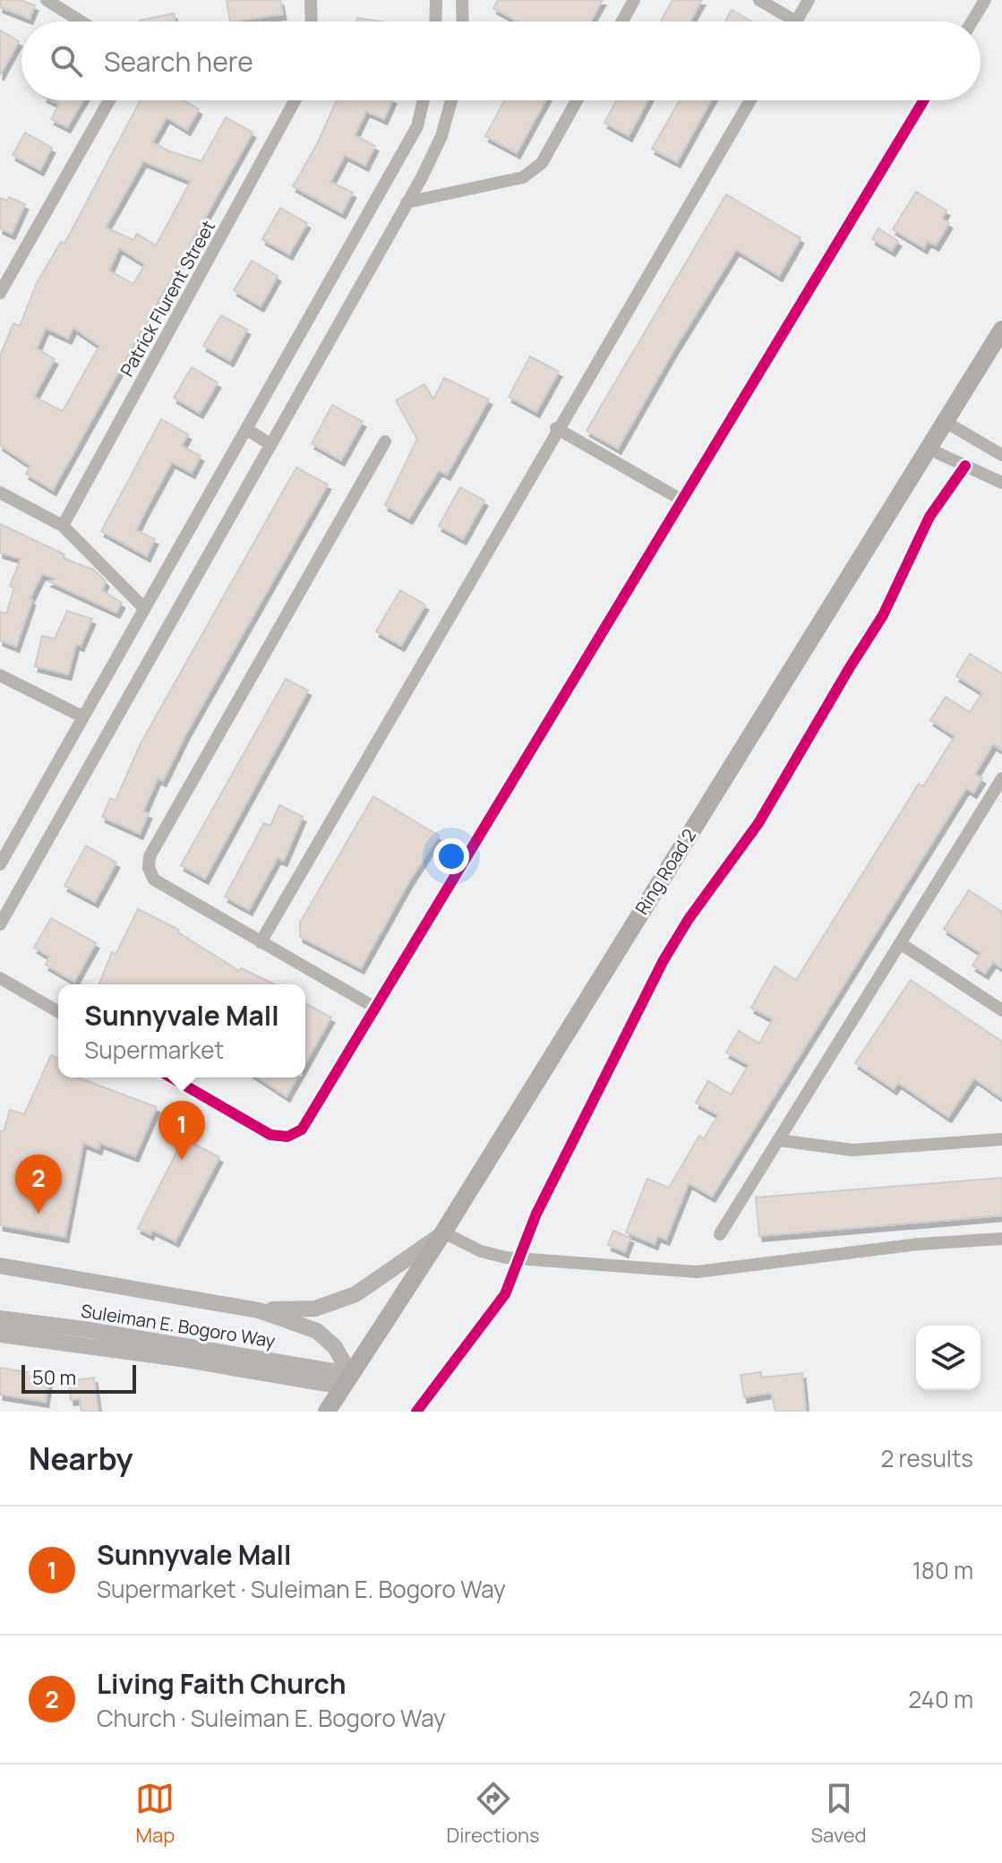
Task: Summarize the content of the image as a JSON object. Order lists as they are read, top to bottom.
{
  "streets": {
    "main road": ["Ring Road 2"],
    "street": ["Patrick Flurent Street", "Suleiman E. Bogoro Way"]
  },
  "crossings": [
    ["Ring Road 2", "Suleiman E. Bogoro Way"]
  ],
  "scale_bar": "50 m",
  "page": {
    "search": "Search here",
    "popup": ["Sunnyvale Mall", "Supermarket"],
    "pins": ["1", "2"],
    "scale": "50 m",
    "heading": ["Nearby", "2 results"],
    "list": [
      {
        "mark": "1",
        "name": "Sunnyvale Mall",
        "note": "Supermarket · Suleiman E. Bogoro Way",
        "value": "180 m"
      },
      {
        "mark": "2",
        "name": "Living Faith Church",
        "note": "Church · Suleiman E. Bogoro Way",
        "value": "240 m"
      }
    ],
    "nav": ["Map", "Directions", "Saved"]
  }
}
